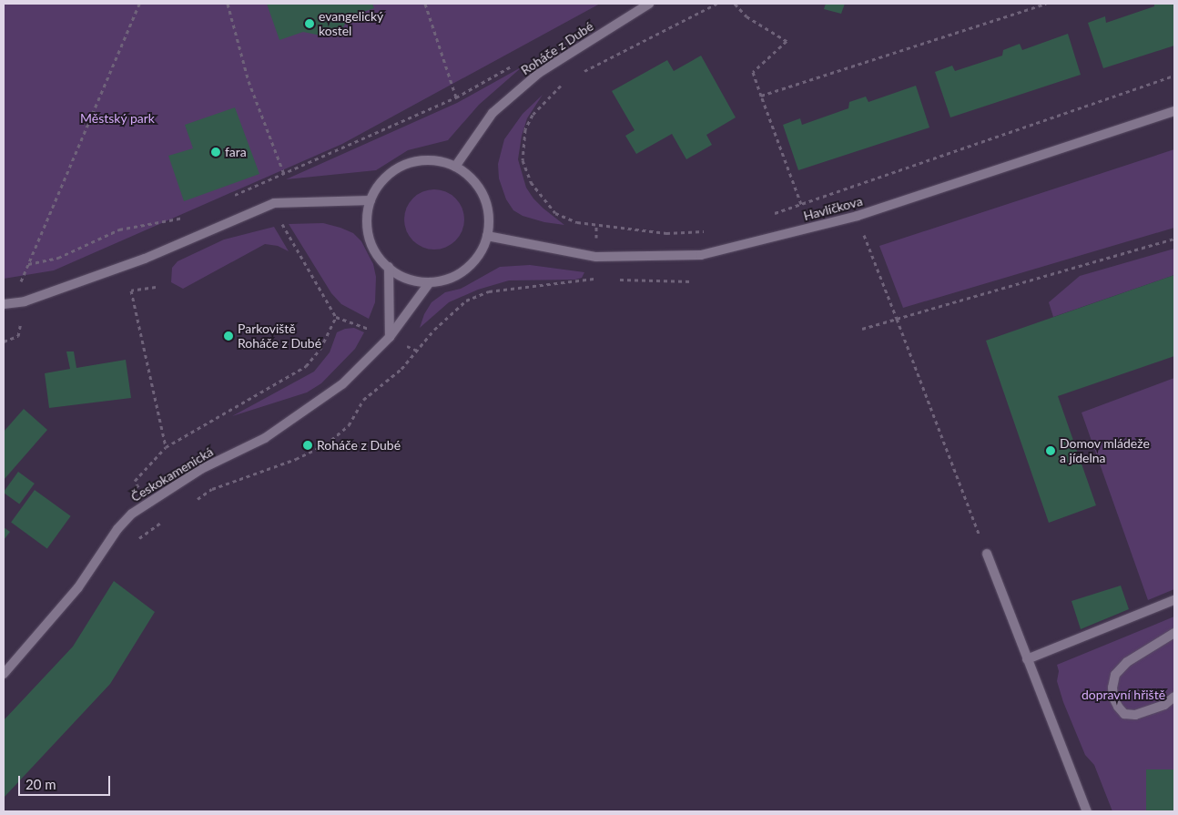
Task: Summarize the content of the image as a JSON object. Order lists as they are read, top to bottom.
{
  "streets": {
    "street": ["Roháče z Dubé", "Havlíčkova", "Českokamenická"]
  },
  "crossings": [
    ["Roháče z Dubé", "Havlíčkova"],
    ["Roháče z Dubé", "Českokamenická"],
    ["Havlíčkova", "Českokamenická"]
  ],
  "parks": ["Městský park", "dopravní hřiště"],
  "places": [
    "evangelický kostel",
    "fara",
    "Parkoviště Roháče z Dubé",
    "Roháče z Dubé",
    "Domov mládeže a jídelna"
  ],
  "scale_bar": "20 m"
}
